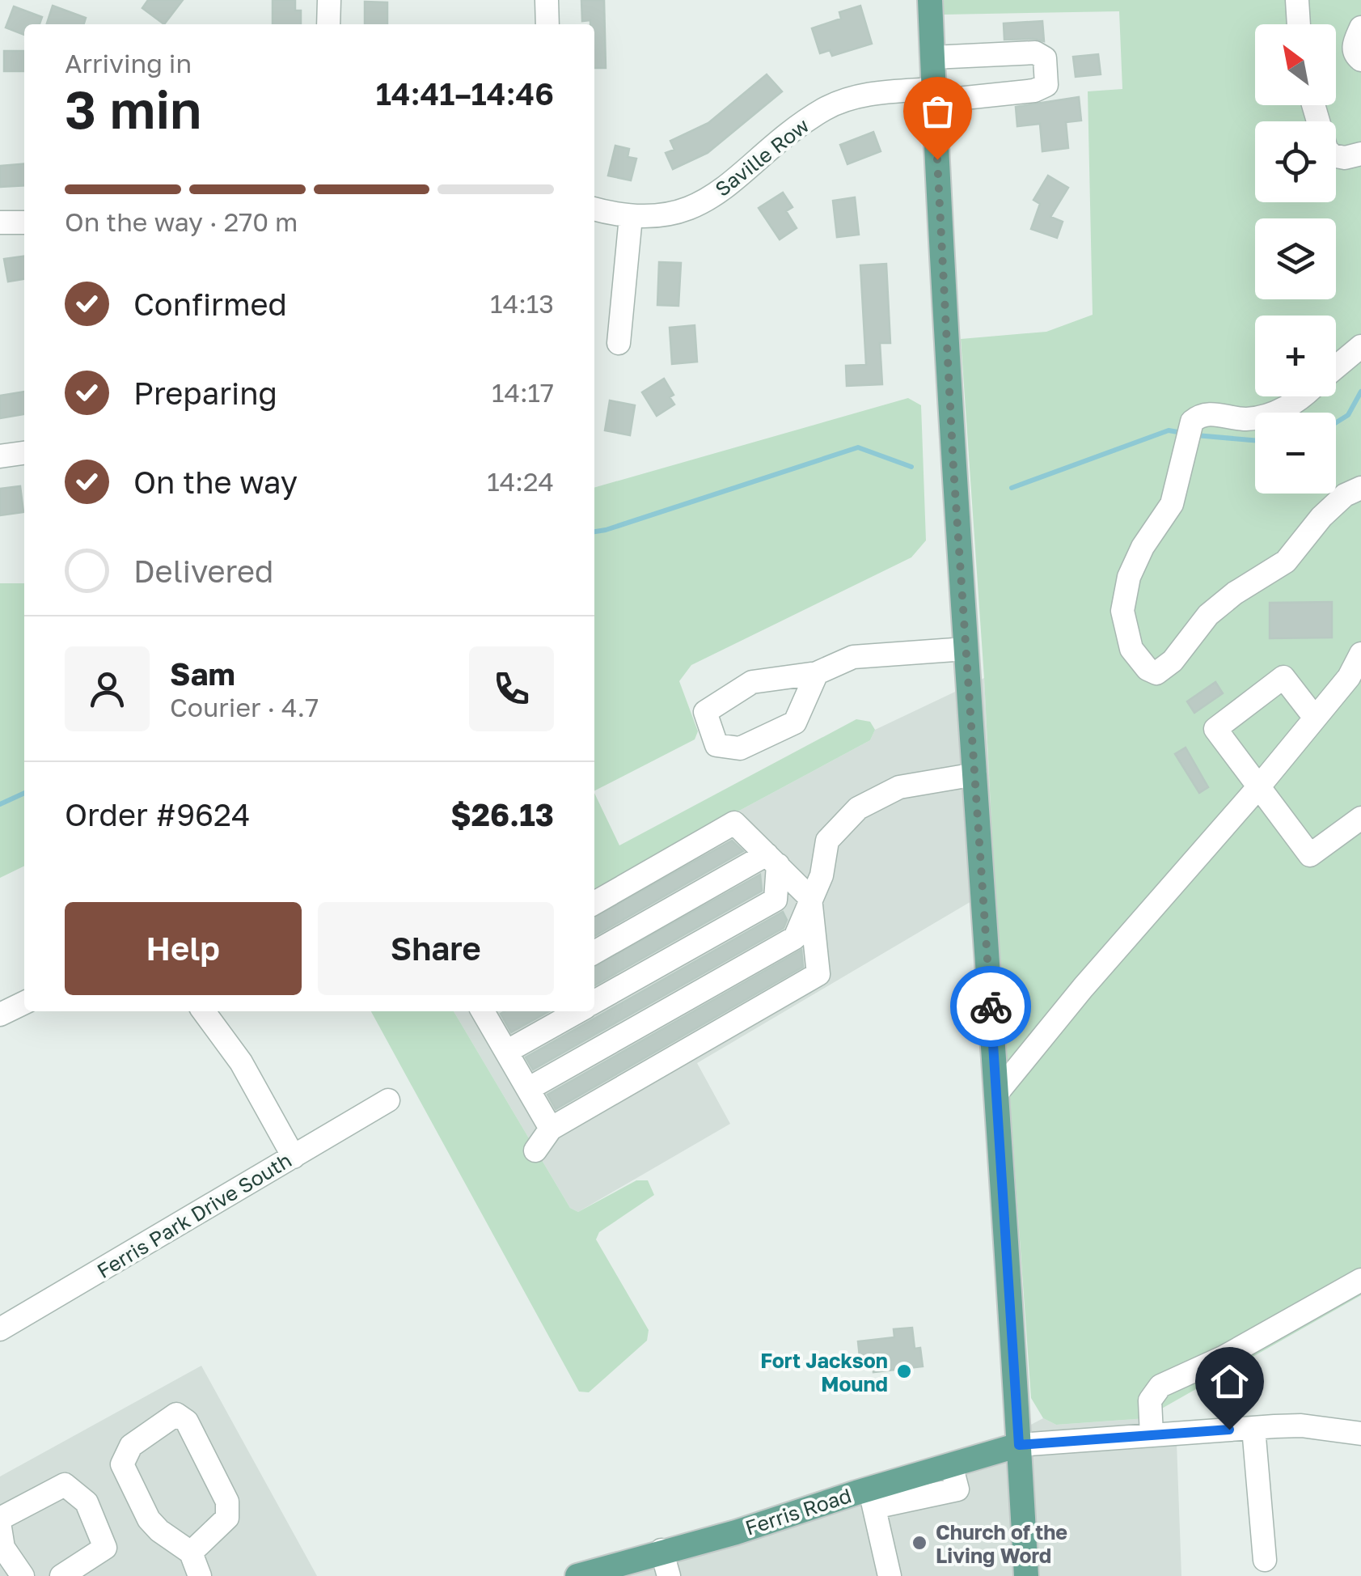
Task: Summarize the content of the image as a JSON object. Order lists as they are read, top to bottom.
{
  "streets": {
    "main road": ["Ferris Road"],
    "street": ["Saville Row", "Ferris Park Drive South"]
  },
  "places": ["Fort Jackson Mound", "Church of the Living Word"],
  "north": "top left",
  "page": {
    "map_buttons": ["+", "−"],
    "heading": ["3 min", "Arriving in", "14:41–14:46"],
    "panel": [
      "Sam",
      "Courier · 4.7",
      "Order #9624",
      "$26.13"
    ],
    "bar": "On the way · 270 m",
    "list": [
      ["Confirmed", "14:13"],
      ["Preparing", "14:17"],
      ["On the way", "14:24"],
      "Delivered"
    ],
    "buttons": ["Help", "Share"]
  }
}
